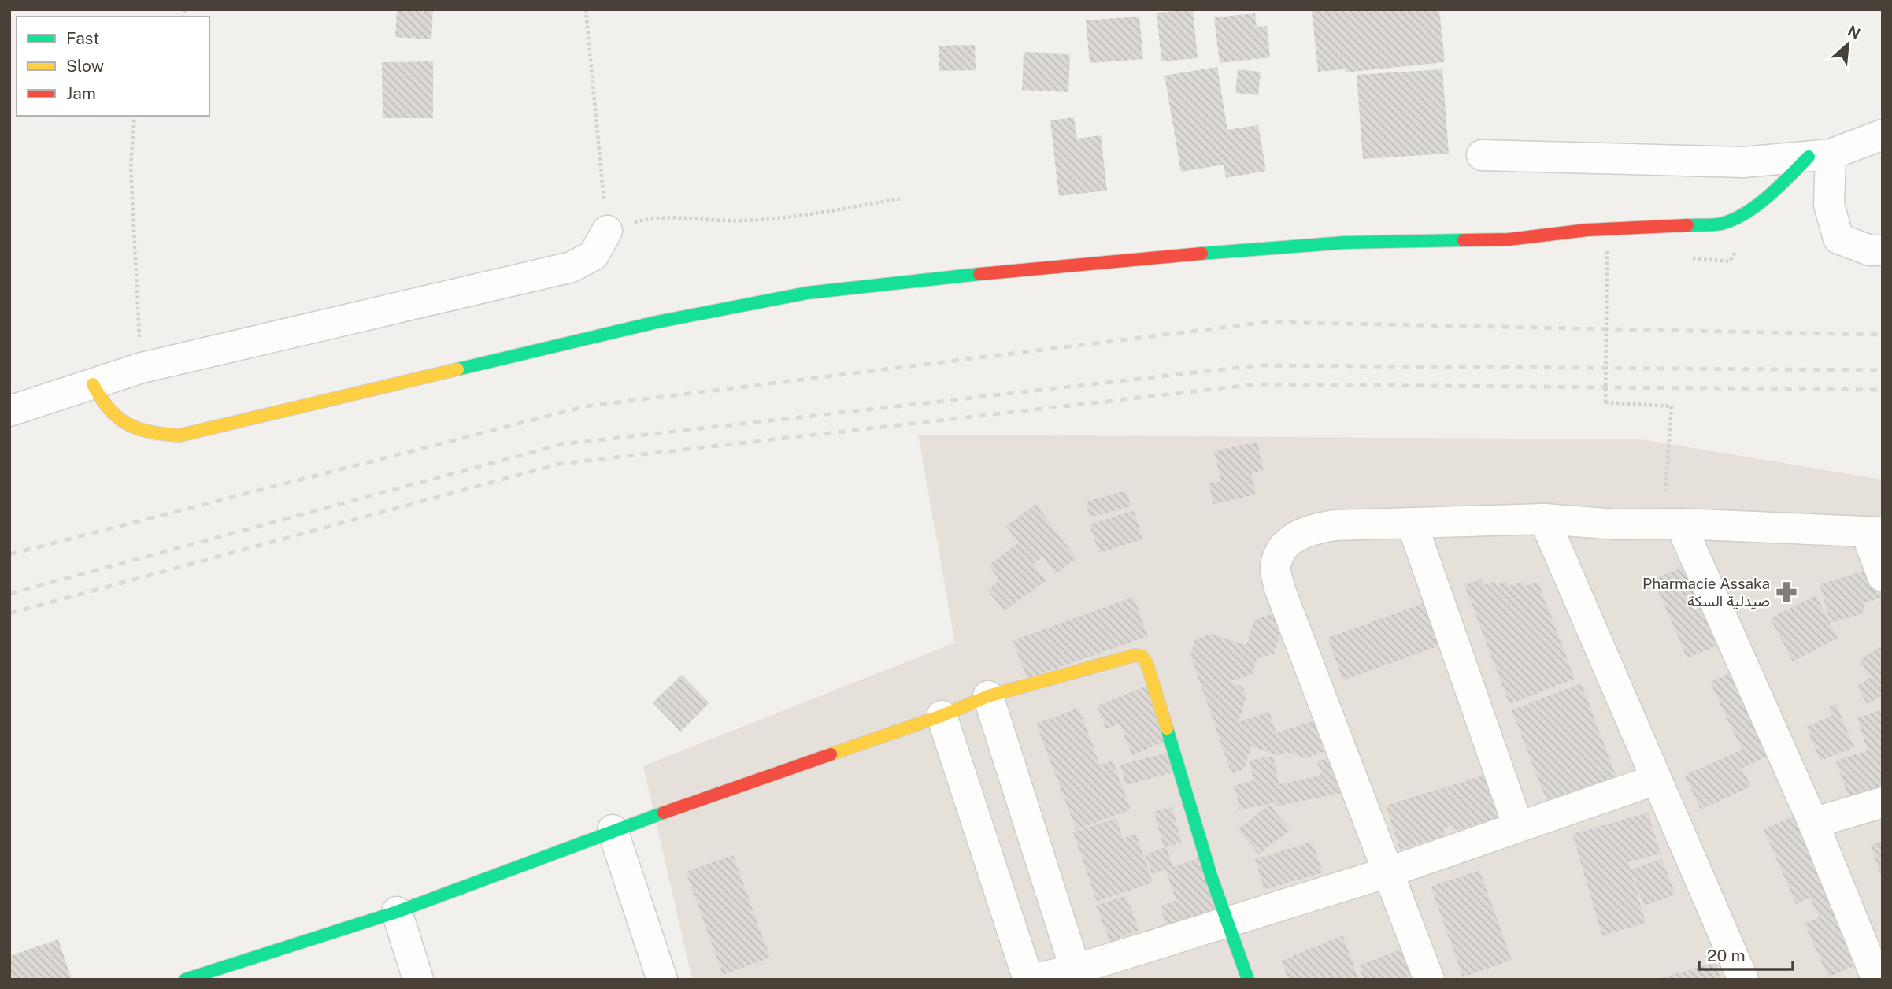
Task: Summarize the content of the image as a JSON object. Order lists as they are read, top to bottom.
{
  "places": {
    "pharmacy": ["Pharmacie Assaka صيدلية السكة"]
  },
  "legend": ["Fast", "Slow", "Jam"],
  "scale_bar": "20 m",
  "north": "top right"
}
